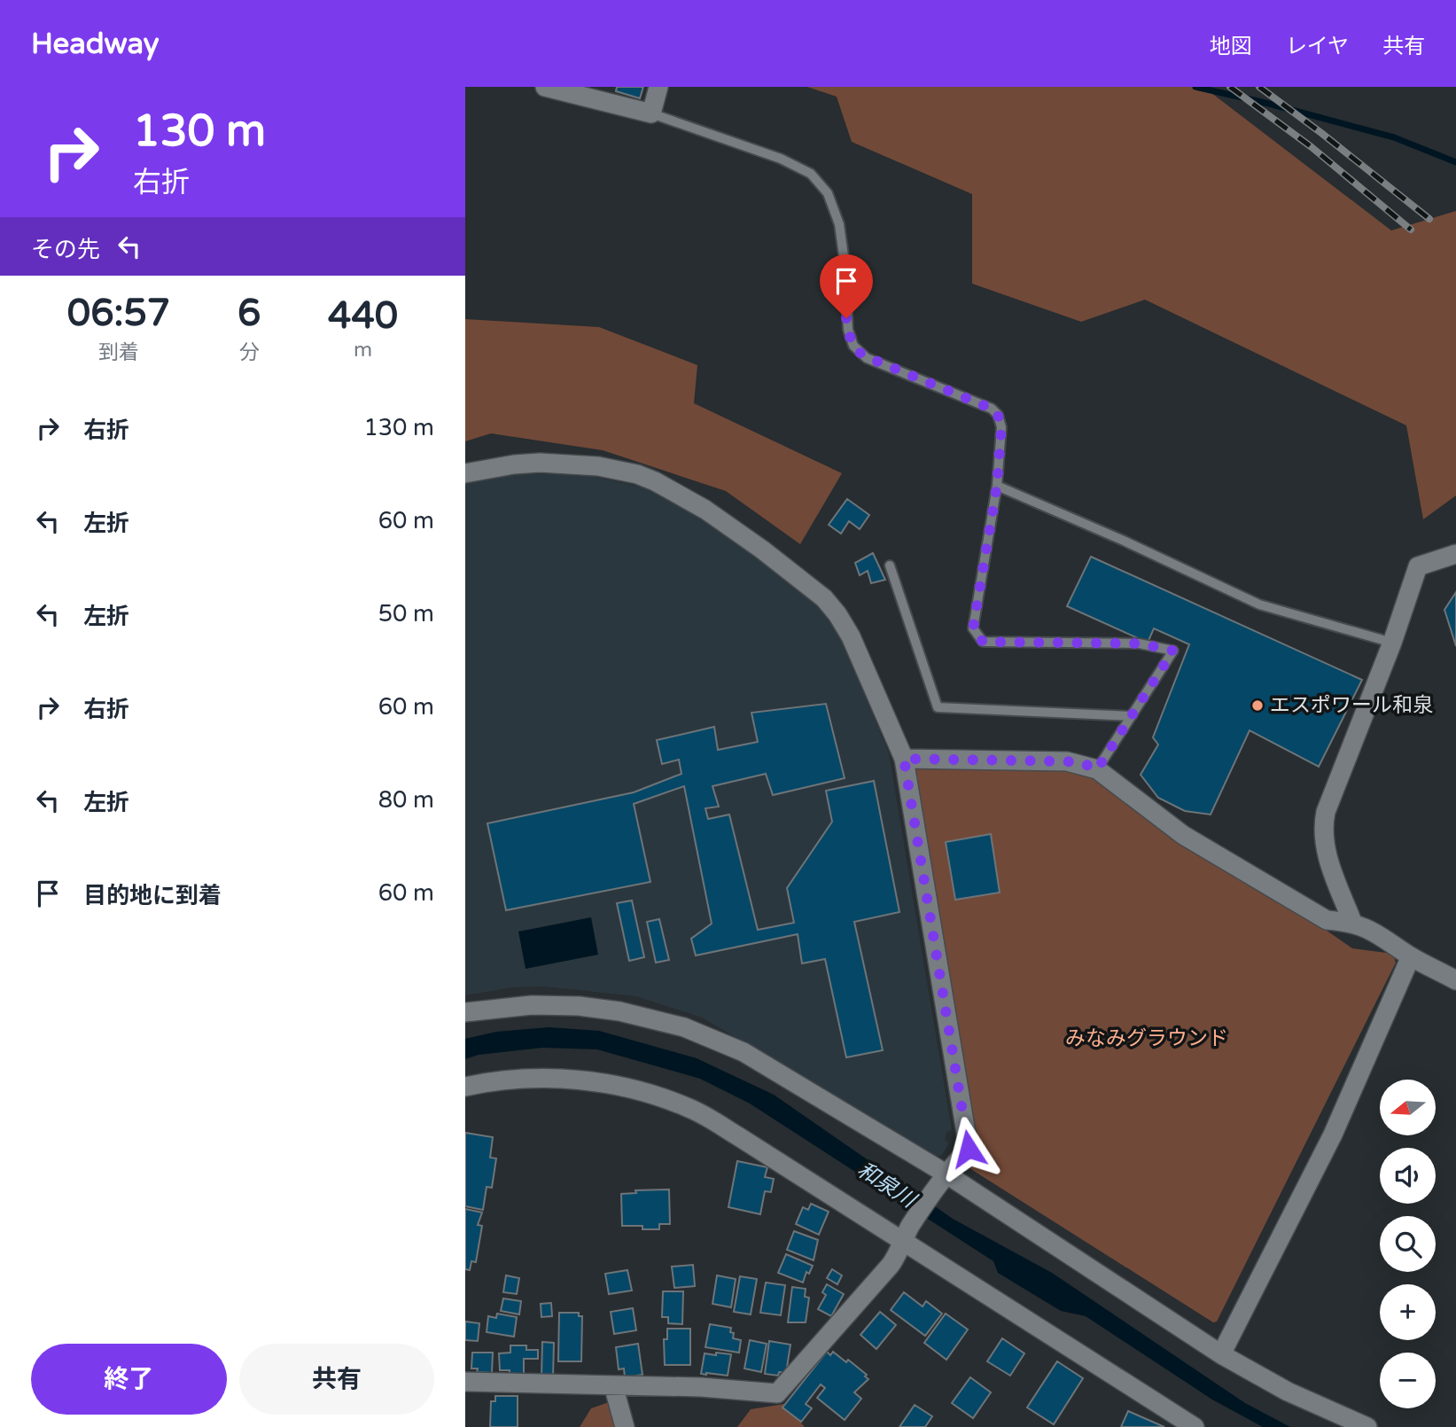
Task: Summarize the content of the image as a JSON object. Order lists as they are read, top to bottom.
{
  "water": ["和泉川"],
  "parks": ["みなみグラウンド"],
  "places": ["エスポワール和泉"],
  "north": "left",
  "page": {
    "header": "Headway",
    "nav": ["地図", "レイヤ", "共有"],
    "turn": ["130 m", "右折"],
    "then": "その先",
    "eta": [
      "06:57",
      "到着",
      "6",
      "分",
      "440",
      "m"
    ],
    "list": [
      {
        "name": "右折",
        "value": "130 m"
      },
      {
        "name": "左折",
        "value": "60 m"
      },
      {
        "name": "左折",
        "value": "50 m"
      },
      {
        "name": "右折",
        "value": "60 m"
      },
      {
        "name": "左折",
        "value": "80 m"
      },
      {
        "name": "目的地に到着",
        "value": "60 m"
      }
    ],
    "map_buttons": ["+", "−"],
    "buttons": ["終了", "共有"]
  }
}
